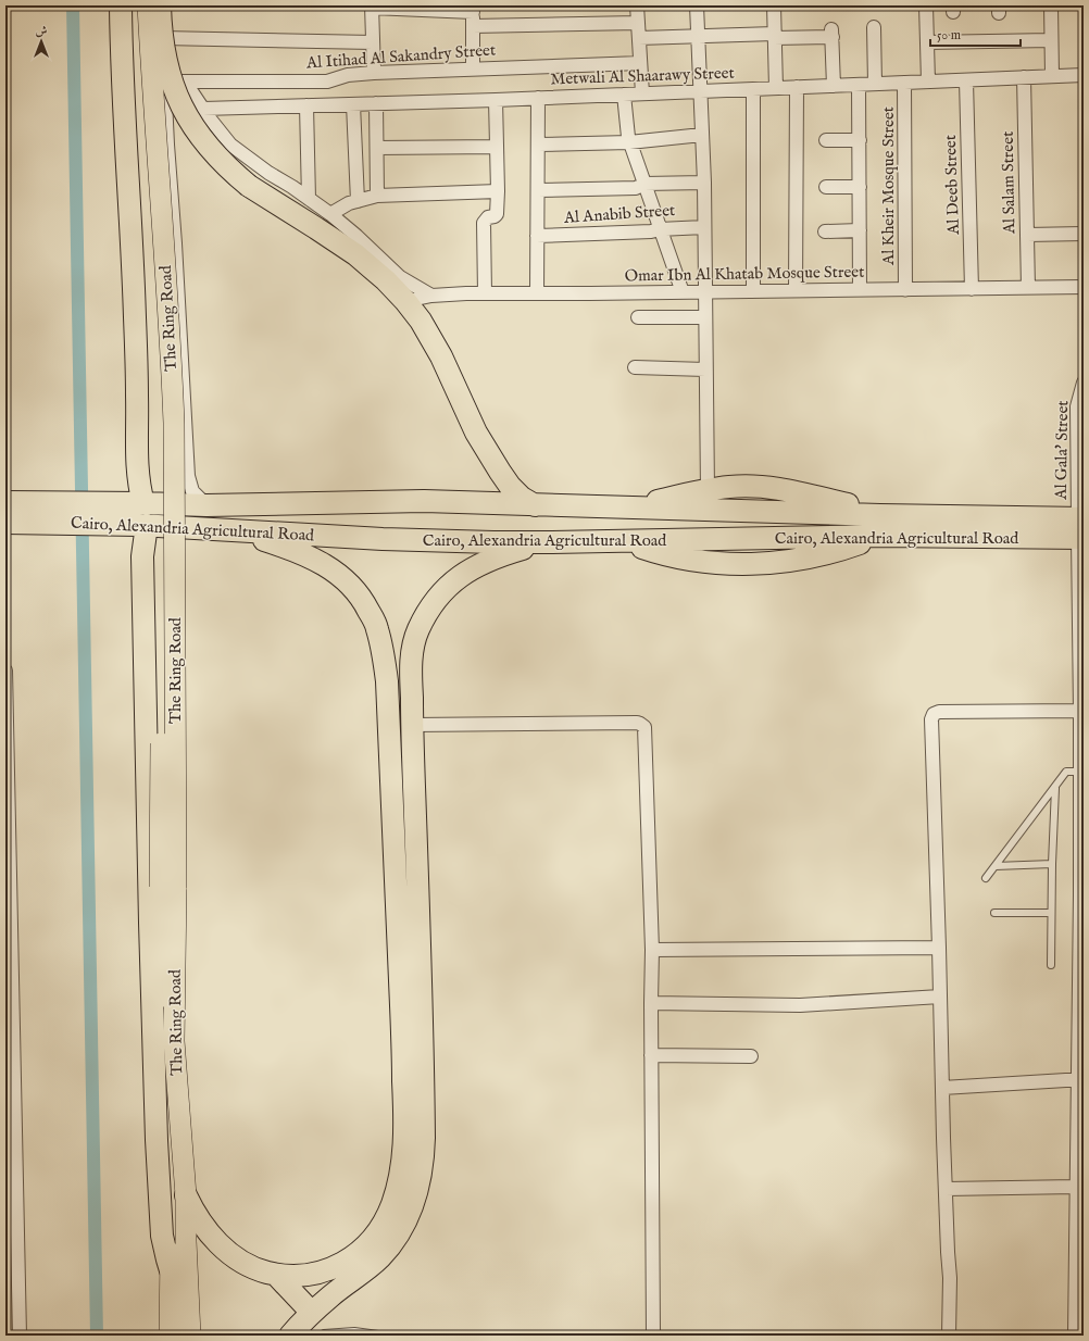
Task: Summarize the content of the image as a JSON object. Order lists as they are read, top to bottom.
{
  "streets": {
    "highway": ["Cairo, Alexandria Agricultural Road"],
    "main road": ["The Ring Road"],
    "street": [
      "Al Itihad Al Sakandry Street",
      "Metwali Al Shaarawy Street",
      "Al Salam Street",
      "Al Deeb Street",
      "Al Kheir Mosque Street",
      "Al Anabib Street",
      "Omar Ibn Al Khatab Mosque Street",
      "Al Gala' Street"
    ]
  },
  "crossings": [
    ["Metwali Al Shaarawy Street", "Al Salam Street"],
    ["Metwali Al Shaarawy Street", "Al Deeb Street"],
    ["Metwali Al Shaarawy Street", "Al Kheir Mosque Street"],
    ["Al Salam Street", "Omar Ibn Al Khatab Mosque Street"],
    ["Al Deeb Street", "Omar Ibn Al Khatab Mosque Street"],
    ["Al Kheir Mosque Street", "Omar Ibn Al Khatab Mosque Street"],
    ["Al Gala' Street", "Cairo, Alexandria Agricultural Road"]
  ],
  "scale_bar": "50 m",
  "north": "top"
}
